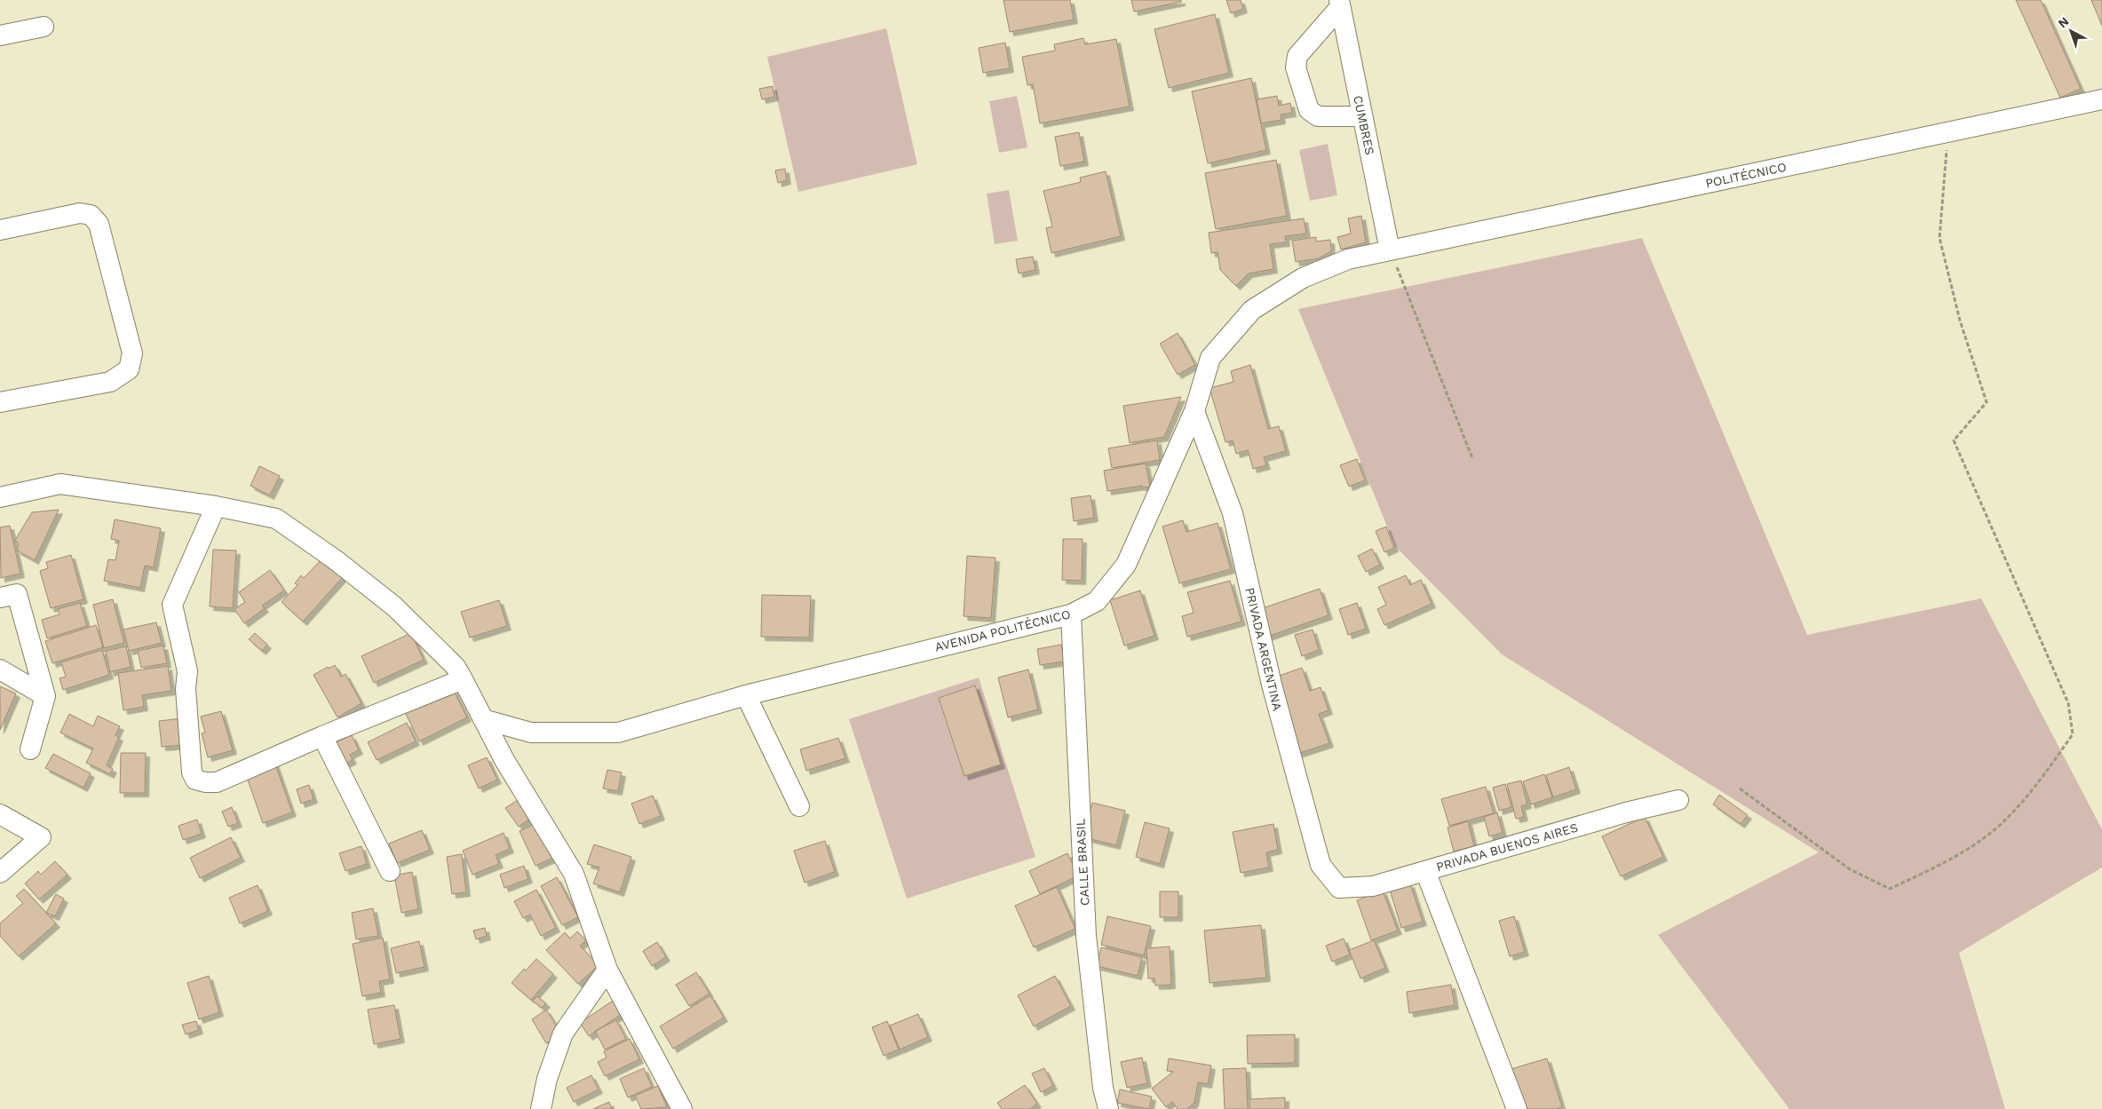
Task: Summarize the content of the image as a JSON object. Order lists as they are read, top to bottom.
{
  "streets": {
    "street": [
      "CUMBRES",
      "POLITÉCNICO",
      "AVENIDA POLITÉCNICO",
      "PRIVADA ARGENTINA",
      "PRIVADA BUENOS AIRES",
      "CALLE BRASIL"
    ]
  },
  "crossings": [
    ["CUMBRES", "POLITÉCNICO"],
    ["CUMBRES", "AVENIDA POLITÉCNICO"],
    ["POLITÉCNICO", "AVENIDA POLITÉCNICO"],
    ["AVENIDA POLITÉCNICO", "PRIVADA ARGENTINA"],
    ["AVENIDA POLITÉCNICO", "CALLE BRASIL"],
    ["PRIVADA ARGENTINA", "PRIVADA BUENOS AIRES"]
  ],
  "north": "top left"
}
